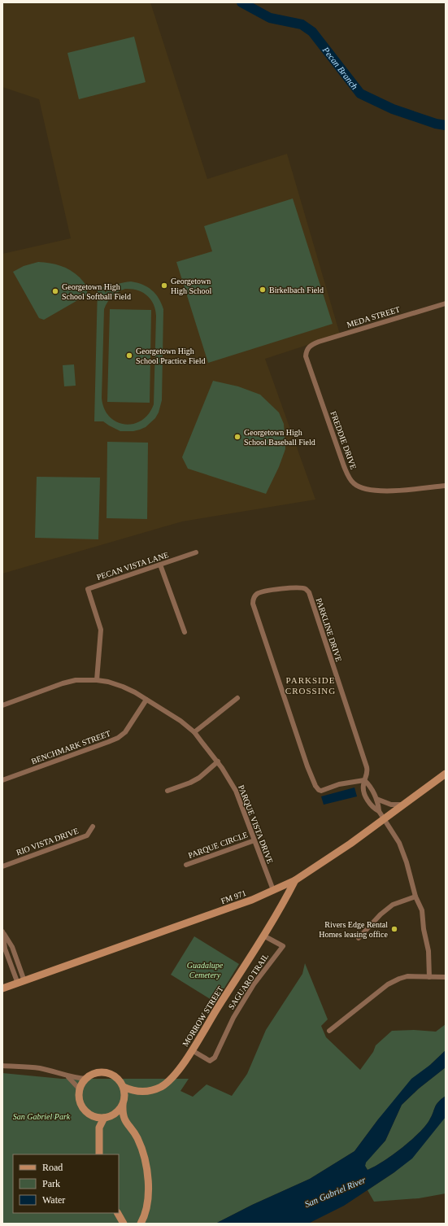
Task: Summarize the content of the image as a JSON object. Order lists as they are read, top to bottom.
{
  "streets": {
    "street": [
      "MEDA STREET",
      "FREDDIE DRIVE",
      "PECAN VISTA LANE",
      "PARKLINE DRIVE",
      "BENCHMARK STREET",
      "PARQUE VISTA DRIVE",
      "RIO VISTA DRIVE",
      "PARQUE CIRCLE",
      "FM 971",
      "SAGUARO TRAIL",
      "MORROW STREET"
    ]
  },
  "crossings": [
    ["MEDA STREET", "FREDDIE DRIVE"],
    ["PECAN VISTA LANE", "PARQUE VISTA DRIVE"],
    ["PARKLINE DRIVE", "FM 971"],
    ["BENCHMARK STREET", "PARQUE VISTA DRIVE"],
    ["PARQUE VISTA DRIVE", "PARQUE CIRCLE"],
    ["PARQUE VISTA DRIVE", "FM 971"],
    ["FM 971", "MORROW STREET"],
    ["SAGUARO TRAIL", "MORROW STREET"]
  ],
  "districts": ["PARKSIDE CROSSING"],
  "water": ["Pecan Branch", "San Gabriel River"],
  "parks": ["Guadalupe Cemetery", "San Gabriel Park"],
  "places": [
    "Georgetown High School",
    "Birkelbach Field",
    "Georgetown High School Softball Field",
    "Georgetown High School Practice Field",
    "Georgetown High School Baseball Field",
    "Rivers Edge Rental Homes leasing office"
  ],
  "legend": ["Road", "Park", "Water"]
}
